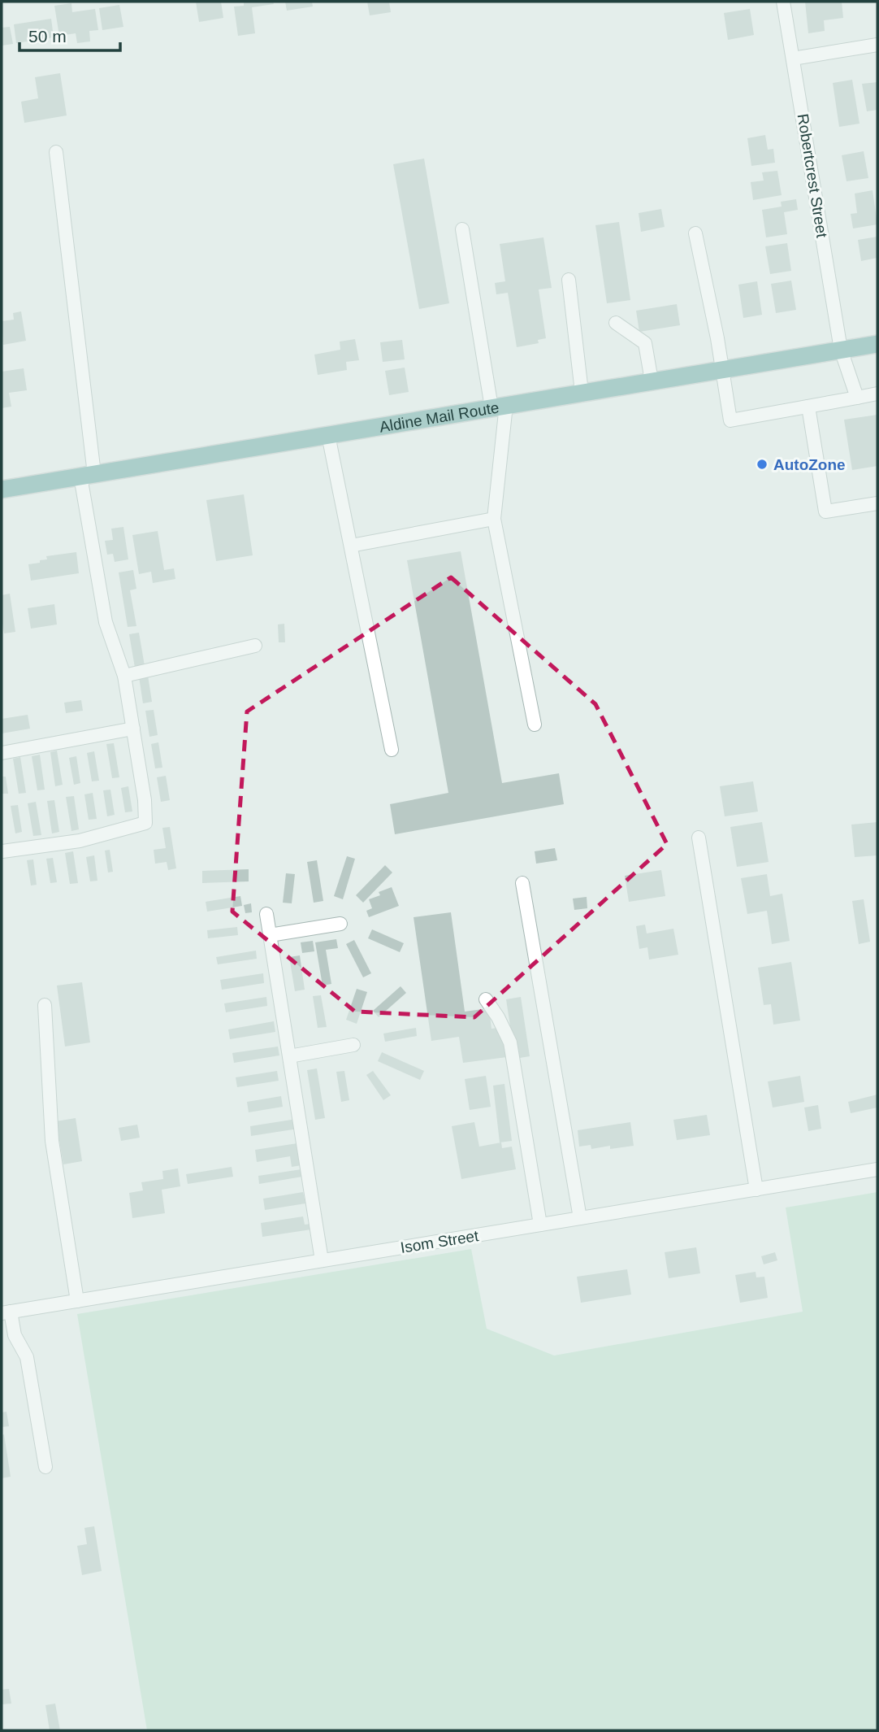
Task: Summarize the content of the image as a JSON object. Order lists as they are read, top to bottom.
{
  "streets": {
    "main road": ["Aldine Mail Route"],
    "street": ["Robertcrest Street", "Isom Street"]
  },
  "crossings": [
    ["Robertcrest Street", "Aldine Mail Route"]
  ],
  "places": ["AutoZone"],
  "scale_bar": "50 m"
}
